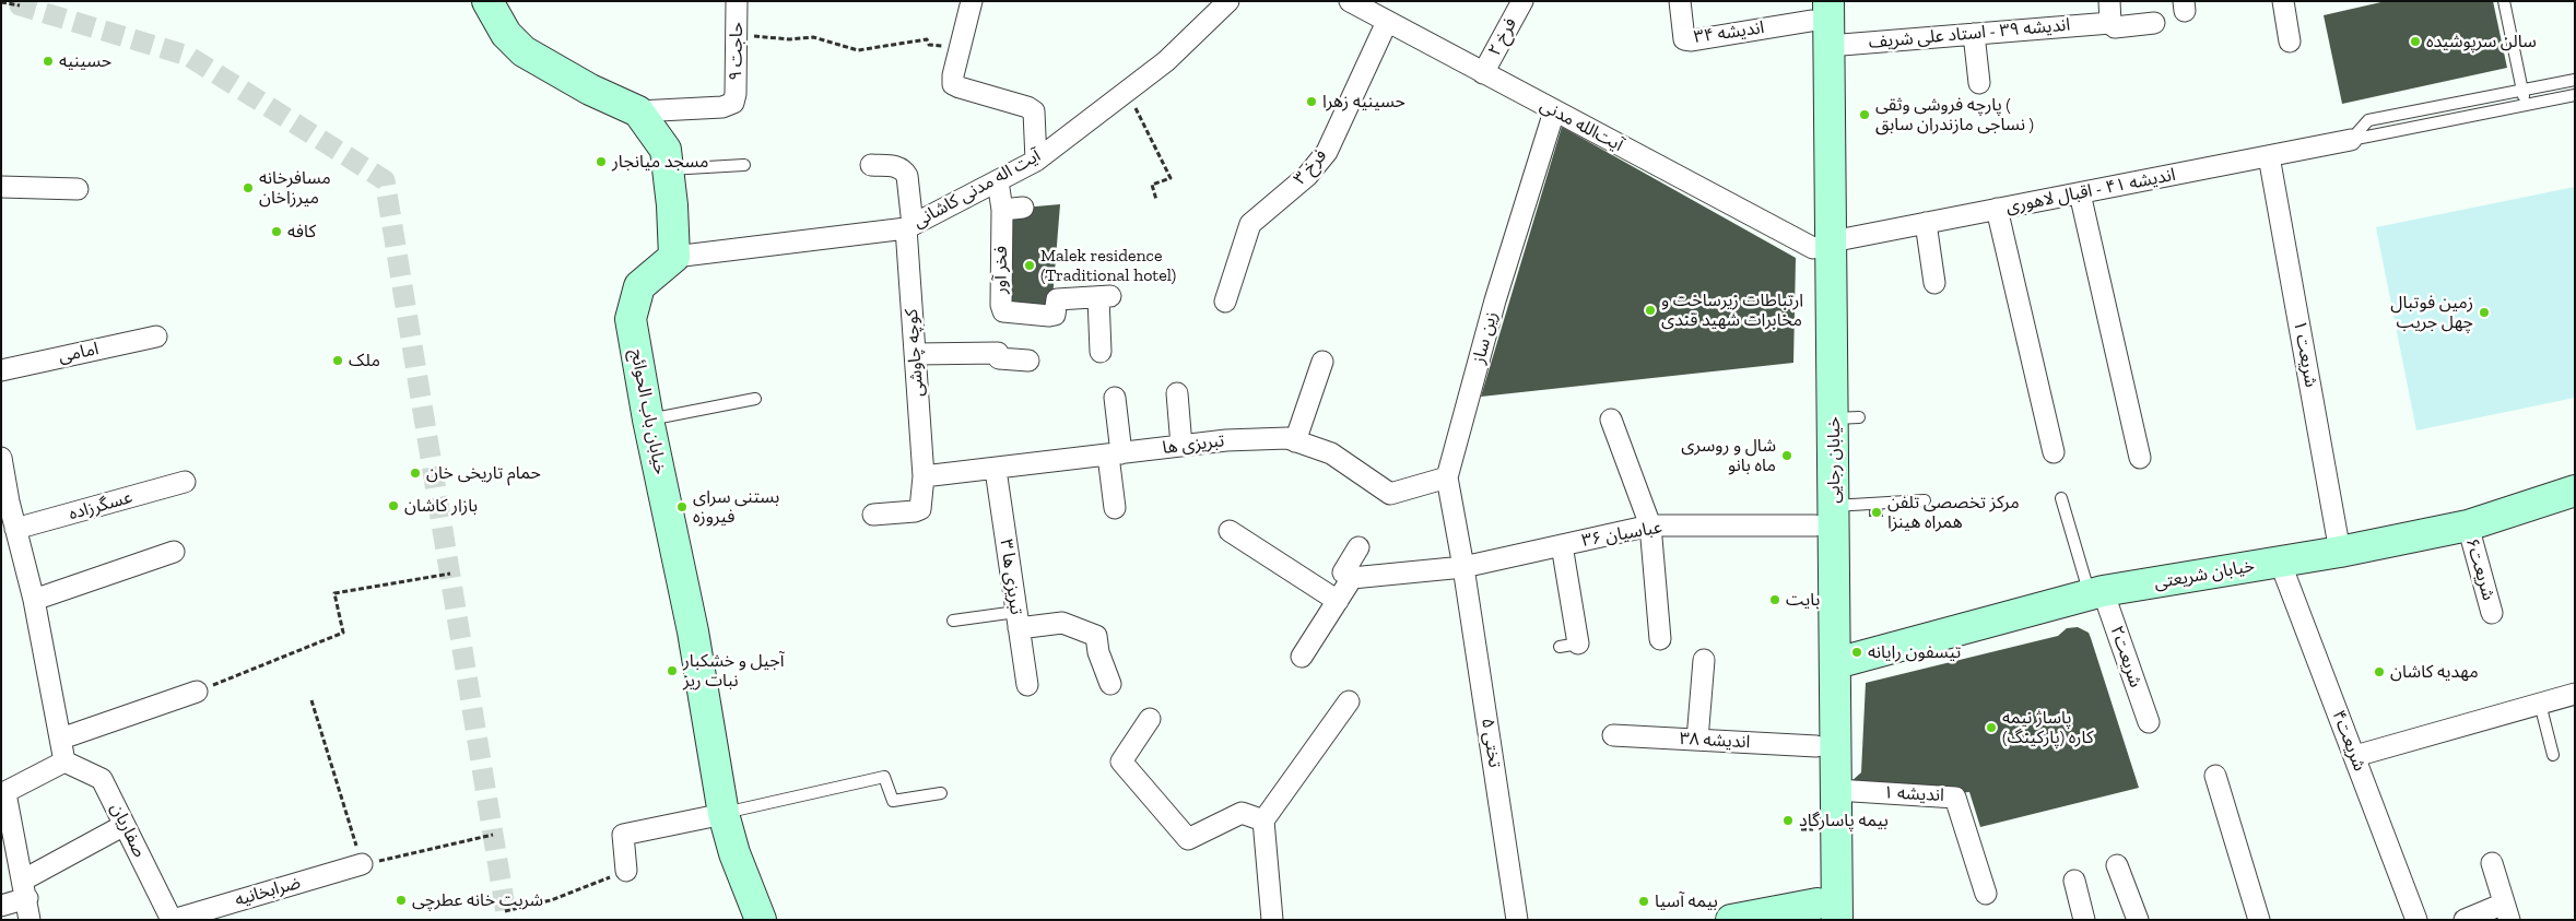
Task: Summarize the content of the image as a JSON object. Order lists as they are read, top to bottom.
{
  "streets": {
    "street": [
      "اندیشه ۳۴",
      "اندیشه ۳۹ - استاد علی شریف",
      "فرخ ۲",
      "حاجت ۹",
      "آیت‌الله مدنی",
      "فرخ ۳",
      "آیت اله مدنی کاشانی",
      "اندیشه ۴۱ - اقبال لاهوری",
      "فخر آور",
      "زین ساز",
      "امامی",
      "کوچه چاوشی",
      "شریعت ۱",
      "خیابان باب الحوائج",
      "تبریزی ها",
      "خیابان رجایی",
      "عسگرزاده",
      "عباسیان ۳۶",
      "شریعت۶",
      "خیابان شریعتی",
      "تبریزی ها ۳",
      "شریعت۲",
      "اندیشه ۳۸",
      "شریعت۴",
      "تختی ۵",
      "اندیشه ۱",
      "صفاریان",
      "ضرابخانیه"
    ]
  },
  "crossings": [
    ["اندیشه ۳۴", "خیابان رجایی"],
    ["اندیشه ۳۹ - استاد علی شریف", "خیابان رجایی"],
    ["فرخ ۲", "آیت‌الله مدنی"],
    ["آیت‌الله مدنی", "فرخ ۳"],
    ["آیت‌الله مدنی", "اندیشه ۴۱ - اقبال لاهوری"],
    ["آیت‌الله مدنی", "زین ساز"],
    ["آیت‌الله مدنی", "خیابان رجایی"],
    ["آیت اله مدنی کاشانی", "فخر آور"],
    ["آیت اله مدنی کاشانی", "کوچه چاوشی"],
    ["آیت اله مدنی کاشانی", "خیابان باب الحوائج"],
    ["اندیشه ۴۱ - اقبال لاهوری", "شریعت ۱"],
    ["اندیشه ۴۱ - اقبال لاهوری", "خیابان رجایی"],
    ["زین ساز", "تبریزی ها"],
    ["زین ساز", "عباسیان ۳۶"],
    ["زین ساز", "تختی ۵"],
    ["کوچه چاوشی", "تبریزی ها"],
    ["شریعت ۱", "خیابان شریعتی"],
    ["تبریزی ها", "تبریزی ها ۳"],
    ["خیابان رجایی", "عباسیان ۳۶"],
    ["خیابان رجایی", "خیابان شریعتی"],
    ["خیابان رجایی", "اندیشه ۳۸"],
    ["خیابان رجایی", "اندیشه ۱"],
    ["عباسیان ۳۶", "تختی ۵"],
    ["شریعت۶", "خیابان شریعتی"],
    ["خیابان شریعتی", "شریعت۲"],
    ["خیابان شریعتی", "شریعت۴"],
    ["صفاریان", "ضرابخانیه"]
  ],
  "places": [
    "سالن سرپوشیده",
    "حسینیه",
    "حسینیه زهرا",
    "پارچه فروشی وثقی ( نساجی مازندران سابق )",
    "مسجد میانجار",
    "مسافرخانه میرزاخان",
    "کافه",
    "Malek residence (Traditional hotel)",
    "ارتباطات زیرساخت و مخابرات شهید قندی",
    "زمین فوتبال چهل جریب",
    "ملک",
    "شال و روسری ماه بانو",
    "حمام تاریخی خان",
    "بازار کاشان",
    "بستنی سرای فیروزه",
    "مرکز تخصصی تلفن همراه هینزا",
    "بایت",
    "تیسفون رایانه",
    "آجیل و خشکبار نبات ریز",
    "مهدیه کاشان",
    "پاساژ نیمه کاره (پارکینگ)",
    "بیمه پاسارگاد",
    "شربت خانه عطرچی",
    "بیمه آسیا"
  ]
}
